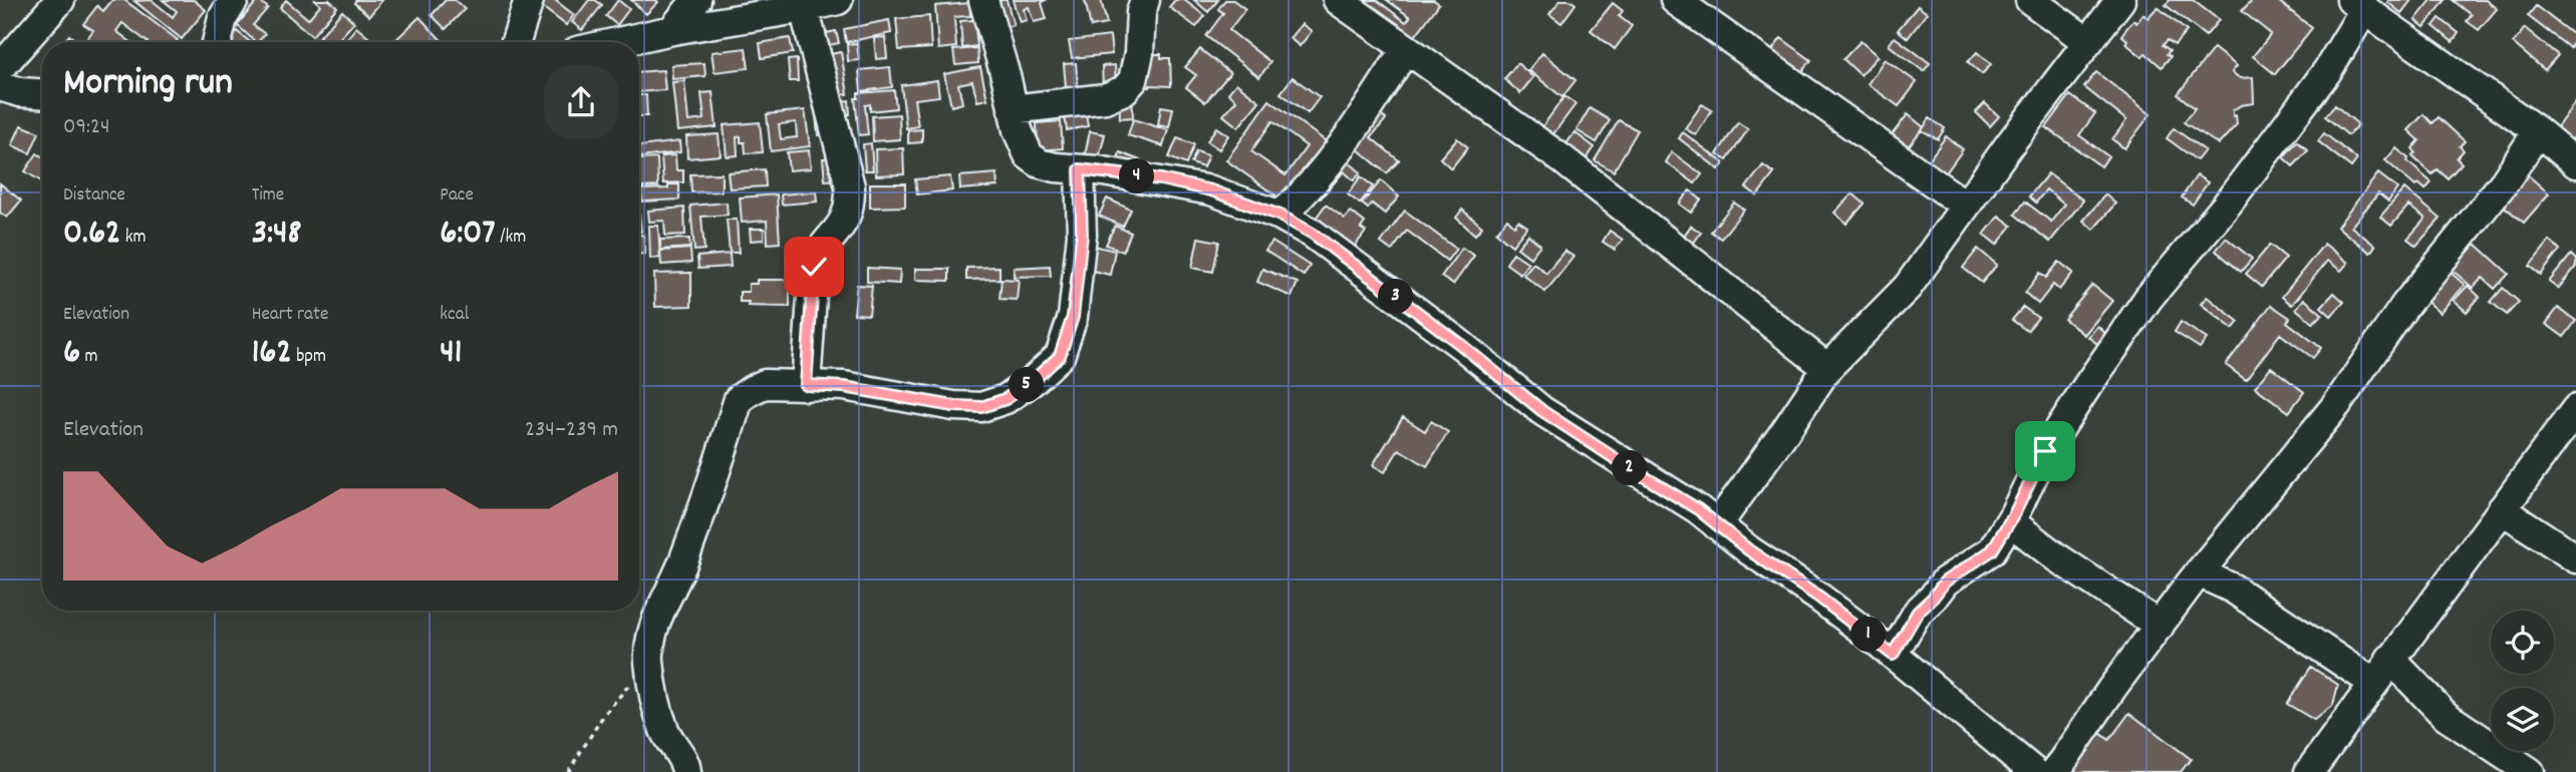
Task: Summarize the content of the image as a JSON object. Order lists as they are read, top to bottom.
{
  "page": {
    "heading": ["Morning run", "09:24"],
    "pins": [
      "4",
      "3",
      "5",
      "2",
      "1"
    ],
    "stats": [
      ["Distance", "0.62 km"],
      ["Time", "3:48"],
      ["Pace", "6:07 /km"],
      ["Elevation", "6 m"],
      ["Heart rate", "162 bpm"],
      ["kcal", "41"]
    ],
    "chart": ["Elevation", "234–239 m"]
  }
}
